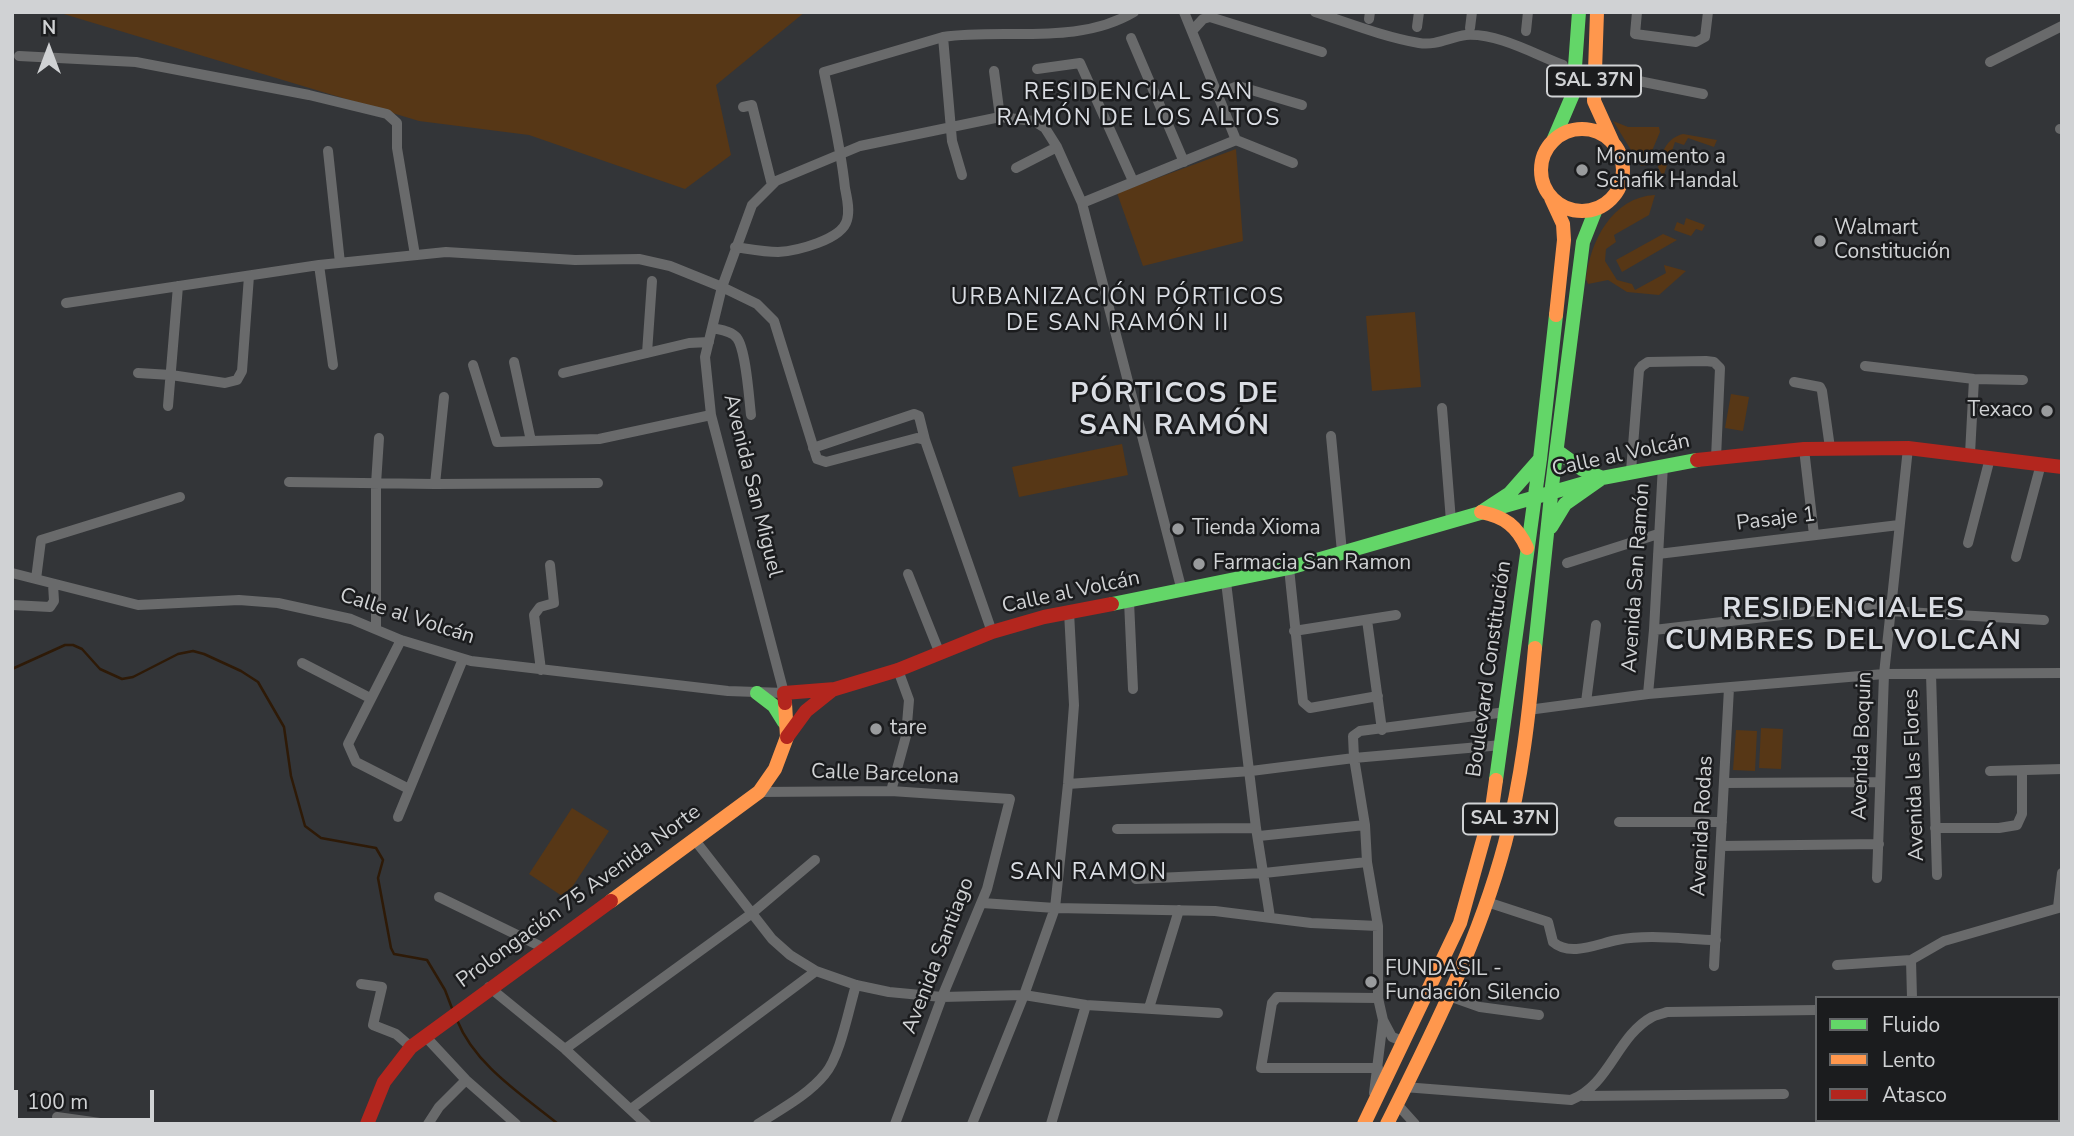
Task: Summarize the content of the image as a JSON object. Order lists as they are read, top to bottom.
{
  "streets": {
    "main road": [
      "SAL 37N",
      "Calle al Volcán",
      "Boulevard Constitución",
      "Prolongación 75 Avenida Norte"
    ],
    "street": [
      "Avenida San Miguel",
      "Pasaje 1",
      "Avenida San Ramón",
      "Avenida Boquin",
      "Calle Barcelona",
      "Avenida las Flores",
      "Avenida Rodas",
      "Avenida Santiago"
    ]
  },
  "crossings": [
    ["SAL 37N", "Boulevard Constitución"],
    ["Calle al Volcán", "Avenida San Miguel"],
    ["Calle al Volcán", "Avenida San Ramón"],
    ["Calle al Volcán", "Boulevard Constitución"],
    ["Calle al Volcán", "Avenida Boquin"],
    ["Calle al Volcán", "Prolongación 75 Avenida Norte"],
    ["Avenida San Miguel", "Prolongación 75 Avenida Norte"],
    ["Pasaje 1", "Avenida San Ramón"],
    ["Pasaje 1", "Avenida Boquin"],
    ["Calle Barcelona", "Prolongación 75 Avenida Norte"],
    ["Calle Barcelona", "Avenida Santiago"]
  ],
  "districts": [
    "RESIDENCIAL SAN RAMÓN DE LOS ALTOS",
    "URBANIZACIÓN PÓRTICOS DE SAN RAMÓN II",
    "PÓRTICOS DE SAN RAMÓN",
    "RESIDENCIALES CUMBRES DEL VOLCÁN",
    "SAN RAMON"
  ],
  "places": [
    "Monumento a Schafik Handal",
    "Walmart Constitución",
    "Texaco",
    "Tienda Xioma",
    "Farmacia San Ramon",
    "tare",
    "FUNDASIL - Fundación Silencio"
  ],
  "legend": ["Fluido", "Lento", "Atasco"],
  "scale_bar": "100 m",
  "north": "top"
}
